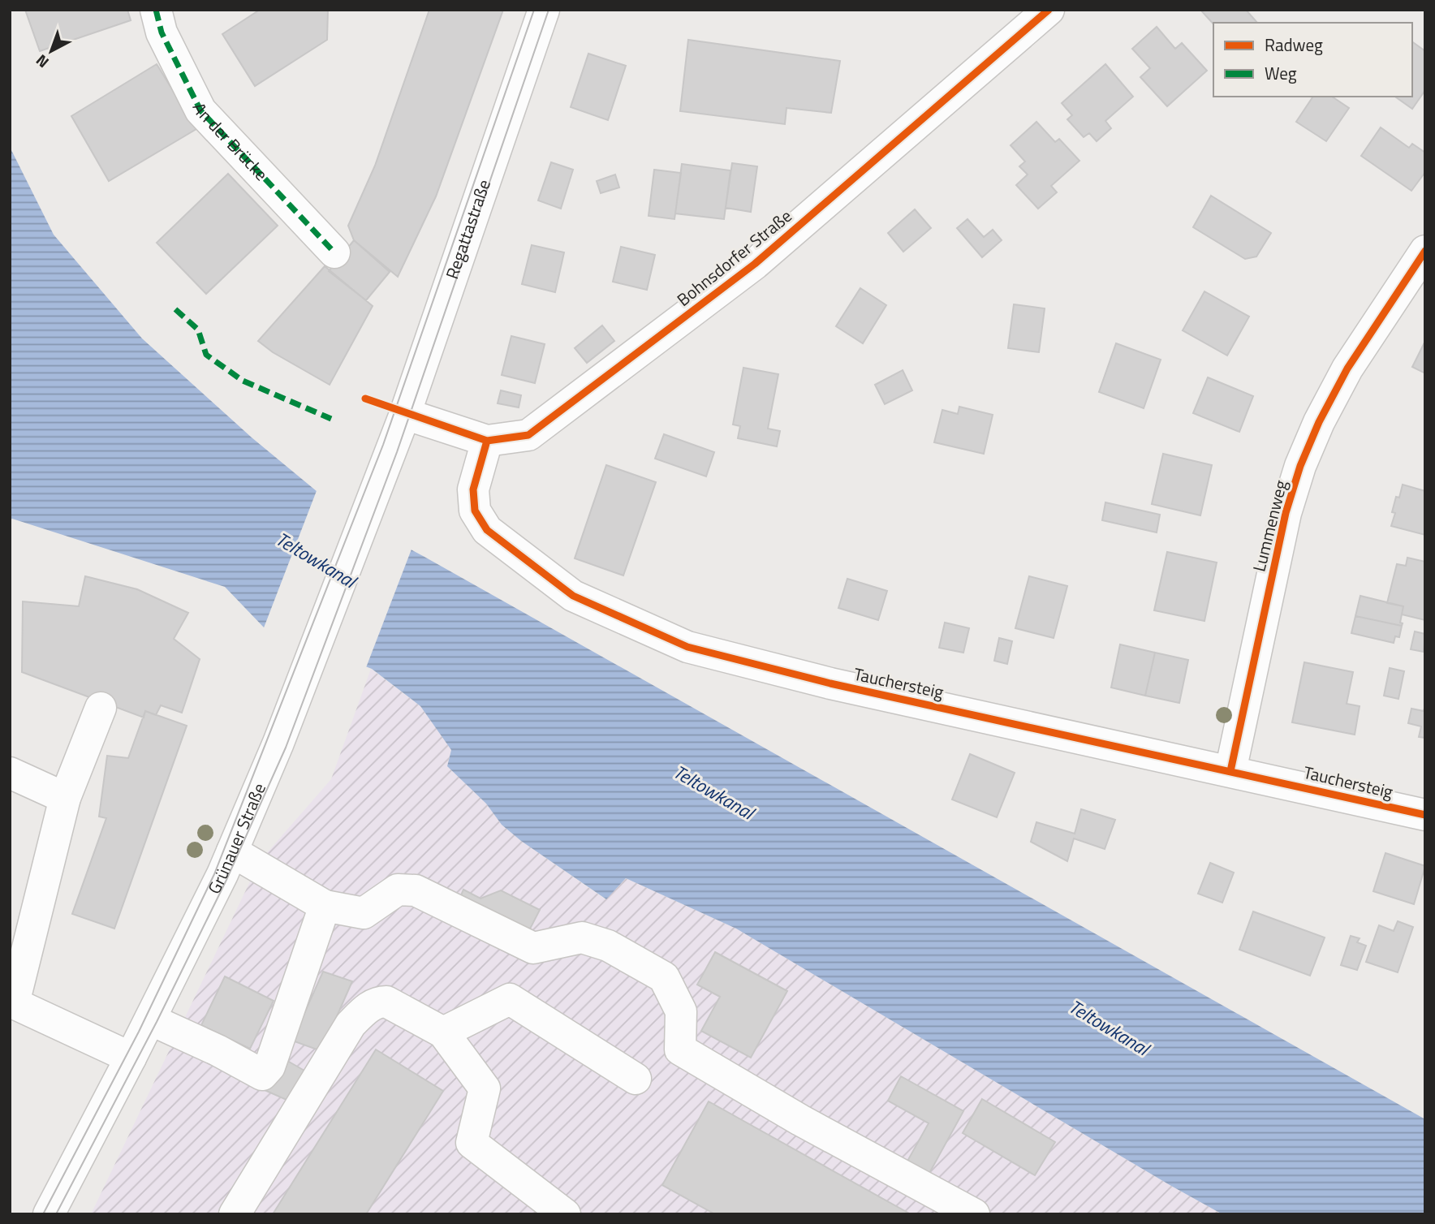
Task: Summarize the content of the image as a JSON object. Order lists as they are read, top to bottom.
{
  "streets": {
    "street": [
      "An der Brücke",
      "Regattastraße",
      "Bohnsdorfer Straße",
      "Lummenweg",
      "Tauchersteig",
      "Grünauer Straße"
    ]
  },
  "crossings": [
    ["Regattastraße", "Bohnsdorfer Straße"],
    ["Regattastraße", "Grünauer Straße"],
    ["Bohnsdorfer Straße", "Tauchersteig"],
    ["Lummenweg", "Tauchersteig"]
  ],
  "water": ["Teltowkanal"],
  "legend": ["Radweg", "Weg"],
  "north": "bottom left"
}
